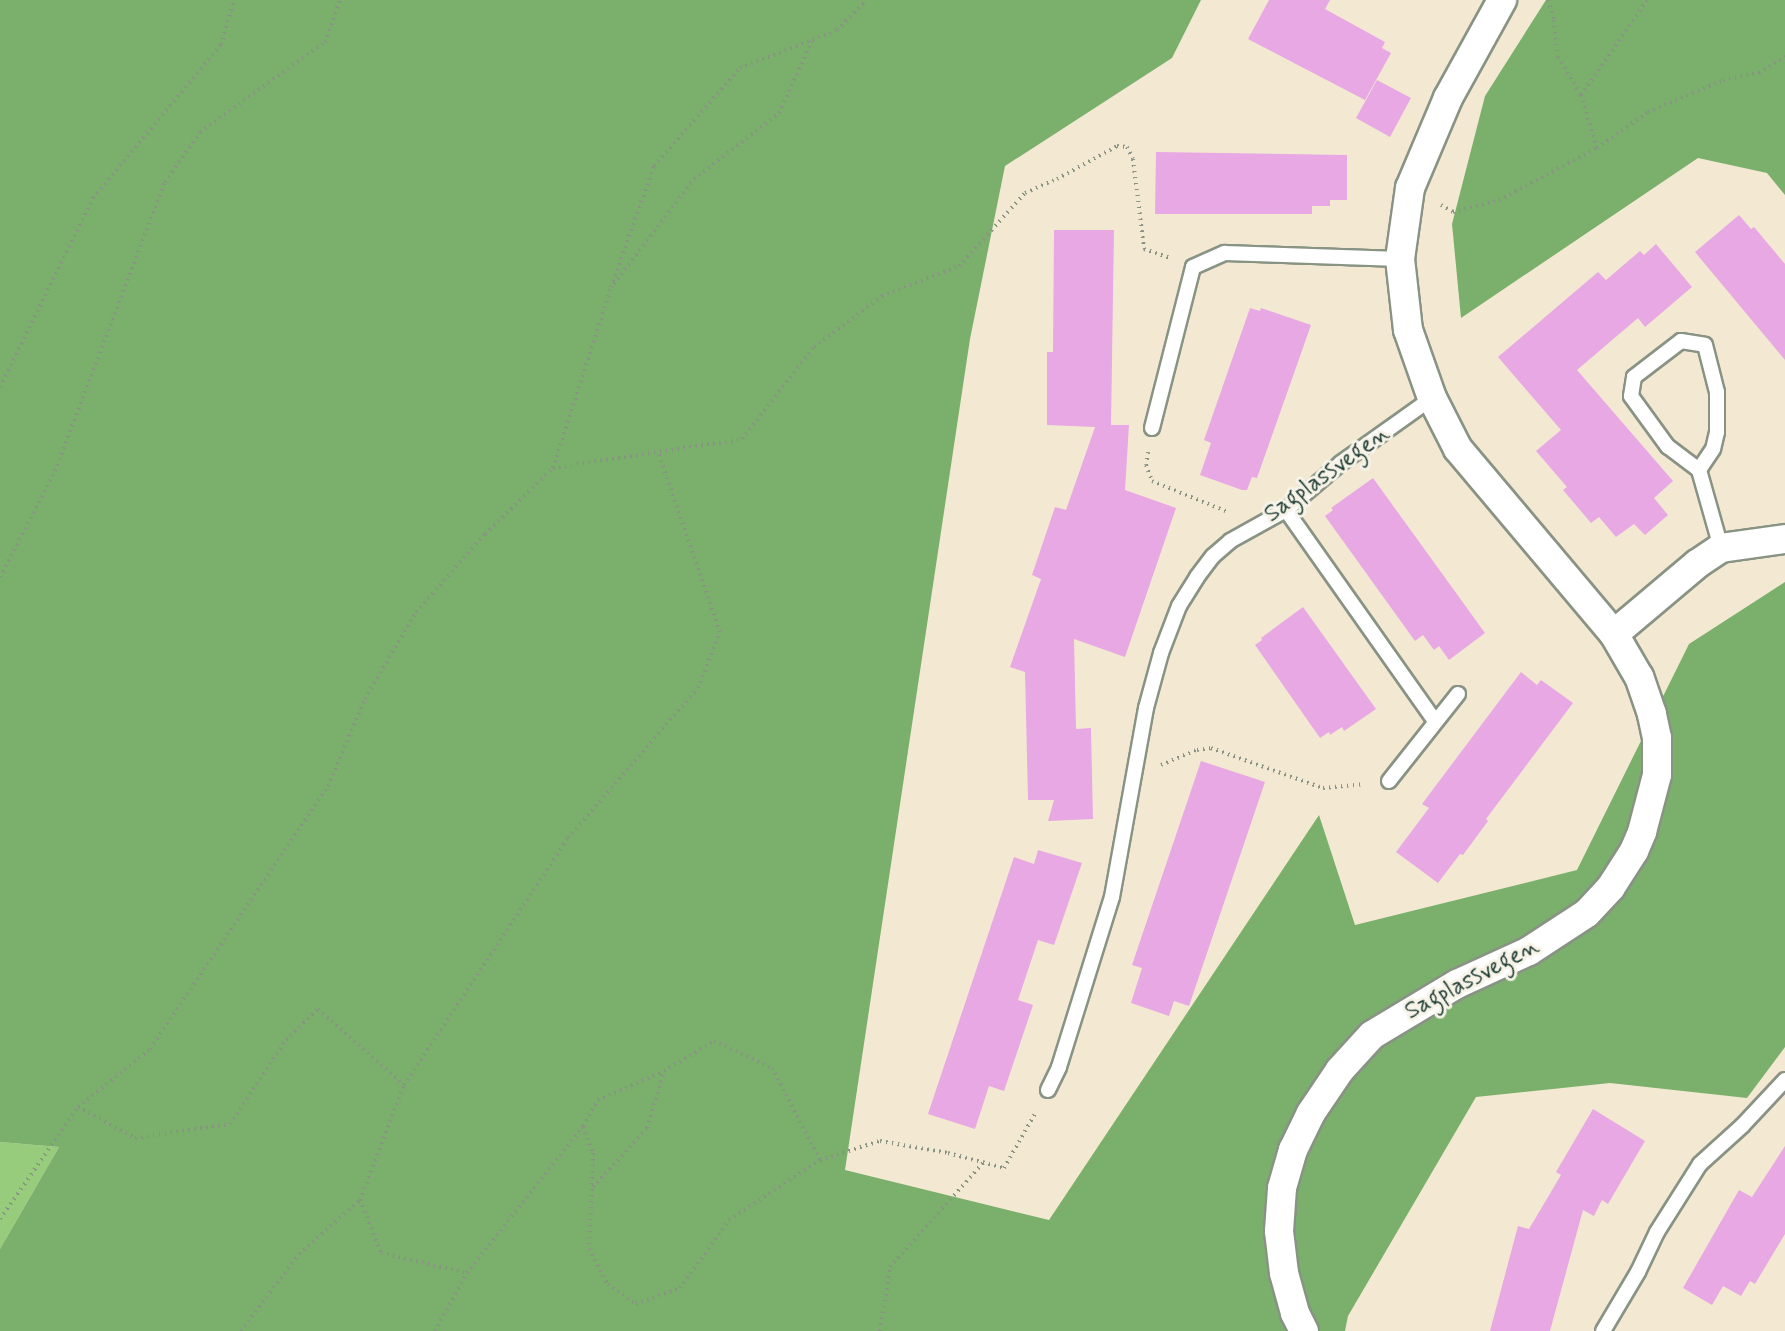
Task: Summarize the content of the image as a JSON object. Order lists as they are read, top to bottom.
{
  "streets": {
    "street": ["Sagplassvegen"]
  }
}
